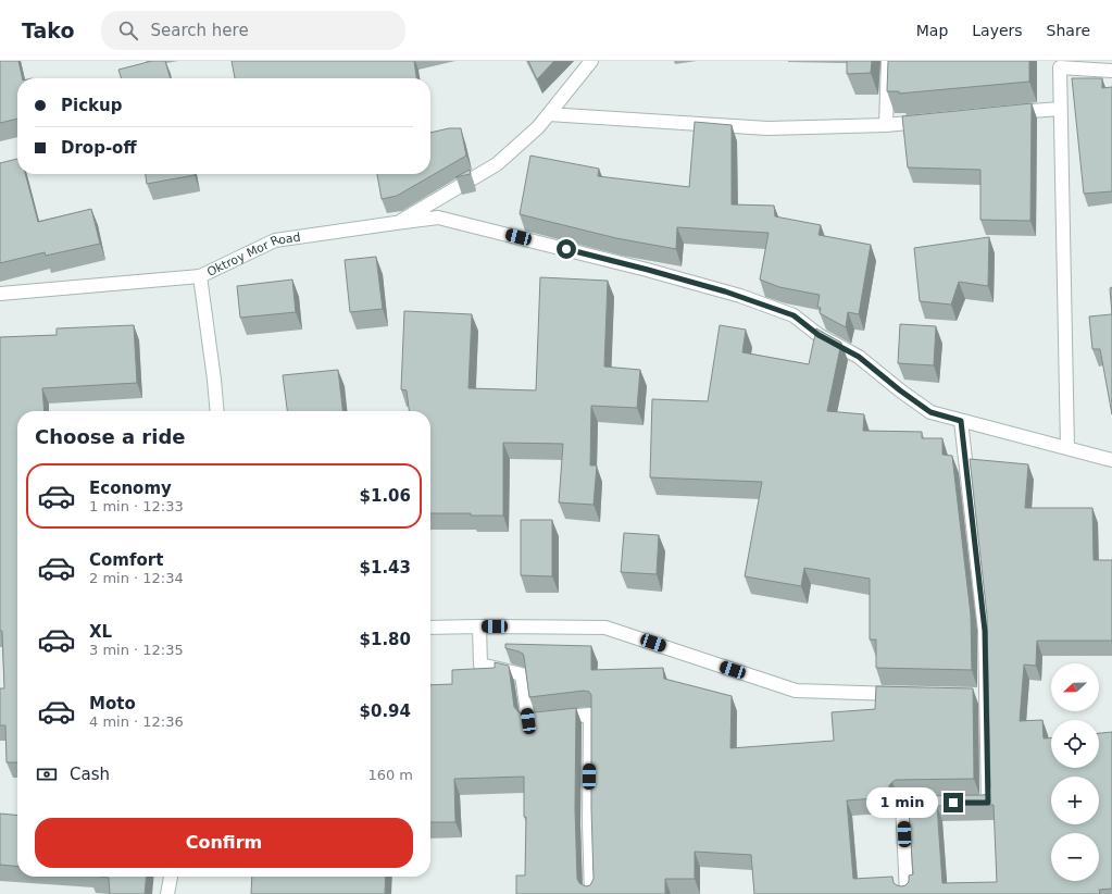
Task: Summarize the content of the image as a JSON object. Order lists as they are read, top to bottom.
{
  "streets": {
    "street": ["Oktroy Mor Road"]
  },
  "north": "left",
  "page": {
    "header": "Tako",
    "search": "Search here",
    "nav": ["Map", "Layers", "Share"],
    "banner": ["Pickup", "Drop-off"],
    "heading": "Choose a ride",
    "list": [
      {
        "name": "Economy",
        "note": "1 min · 12:33",
        "value": "$1.06"
      },
      {
        "name": "Comfort",
        "note": "2 min · 12:34",
        "value": "$1.43"
      },
      {
        "name": "XL",
        "note": "3 min · 12:35",
        "value": "$1.80"
      },
      {
        "name": "Moto",
        "note": "4 min · 12:36",
        "value": "$0.94"
      }
    ],
    "map_buttons": ["+", "−"],
    "pay": ["Cash", "160 m"],
    "bubble": "1 min",
    "buttons": "Confirm"
  }
}
